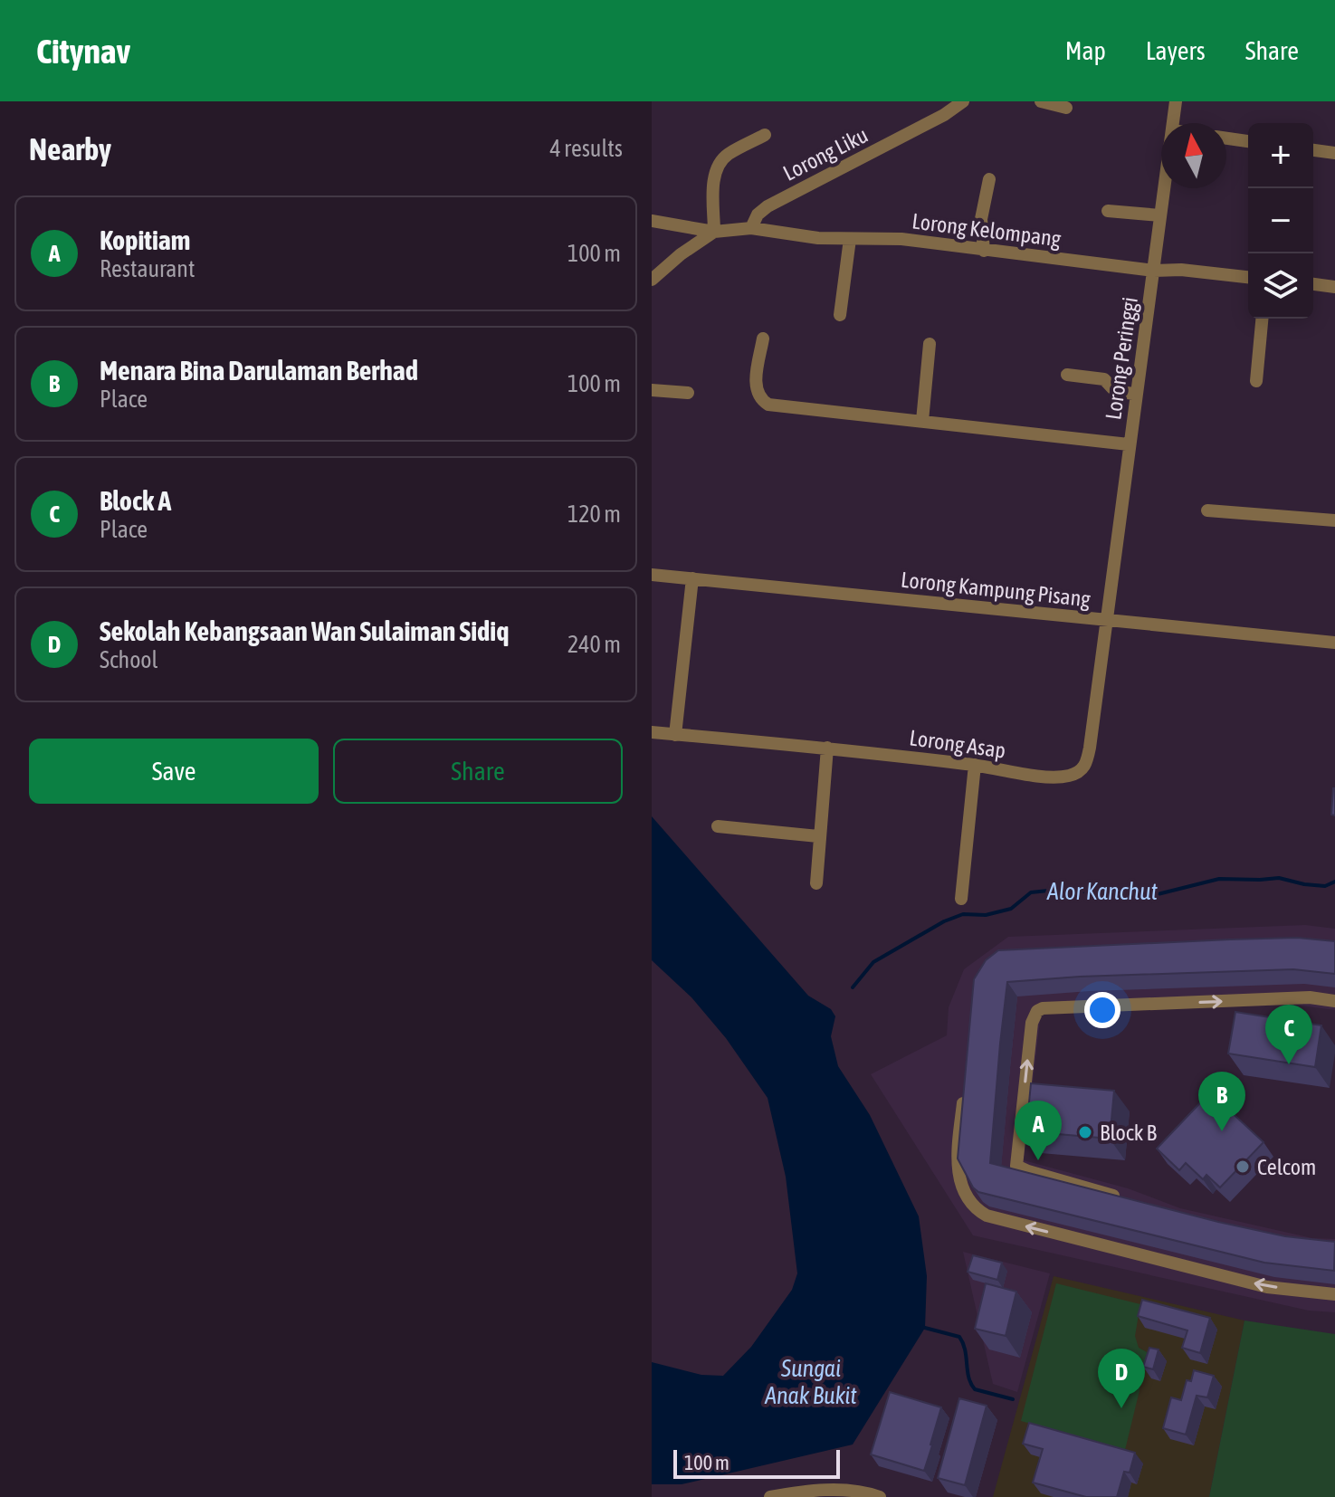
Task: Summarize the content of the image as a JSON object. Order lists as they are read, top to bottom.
{
  "streets": {
    "street": [
      "Lorong Liku",
      "Lorong Kelompang",
      "Lorong Peringgi",
      "Lorong Kampung Pisang",
      "Lorong Asap"
    ]
  },
  "crossings": [
    ["Lorong Liku", "Lorong Kelompang"],
    ["Lorong Kelompang", "Lorong Peringgi"],
    ["Lorong Peringgi", "Lorong Kampung Pisang"],
    ["Lorong Peringgi", "Lorong Asap"],
    ["Lorong Kampung Pisang", "Lorong Asap"]
  ],
  "water": ["Alor Kanchut", "Sungai Anak Bukit"],
  "places": ["Block B", "Celcom"],
  "scale_bar": "100 m",
  "north": "top",
  "page": {
    "header": "Citynav",
    "nav": ["Map", "Layers", "Share"],
    "heading": ["Nearby", "4 results"],
    "map_buttons": ["+", "−"],
    "list": [
      {
        "mark": "A",
        "name": "Kopitiam",
        "note": "Restaurant",
        "value": "100 m"
      },
      {
        "mark": "B",
        "name": "Menara Bina Darulaman Berhad",
        "note": "Place",
        "value": "100 m"
      },
      {
        "mark": "C",
        "name": "Block A",
        "note": "Place",
        "value": "120 m"
      },
      {
        "mark": "D",
        "name": "Sekolah Kebangsaan Wan Sulaiman Sidiq",
        "note": "School",
        "value": "240 m"
      }
    ],
    "buttons": ["Save", "Share"],
    "pins": [
      "C",
      "B",
      "A",
      "D"
    ],
    "scale": "100 m"
  }
}
